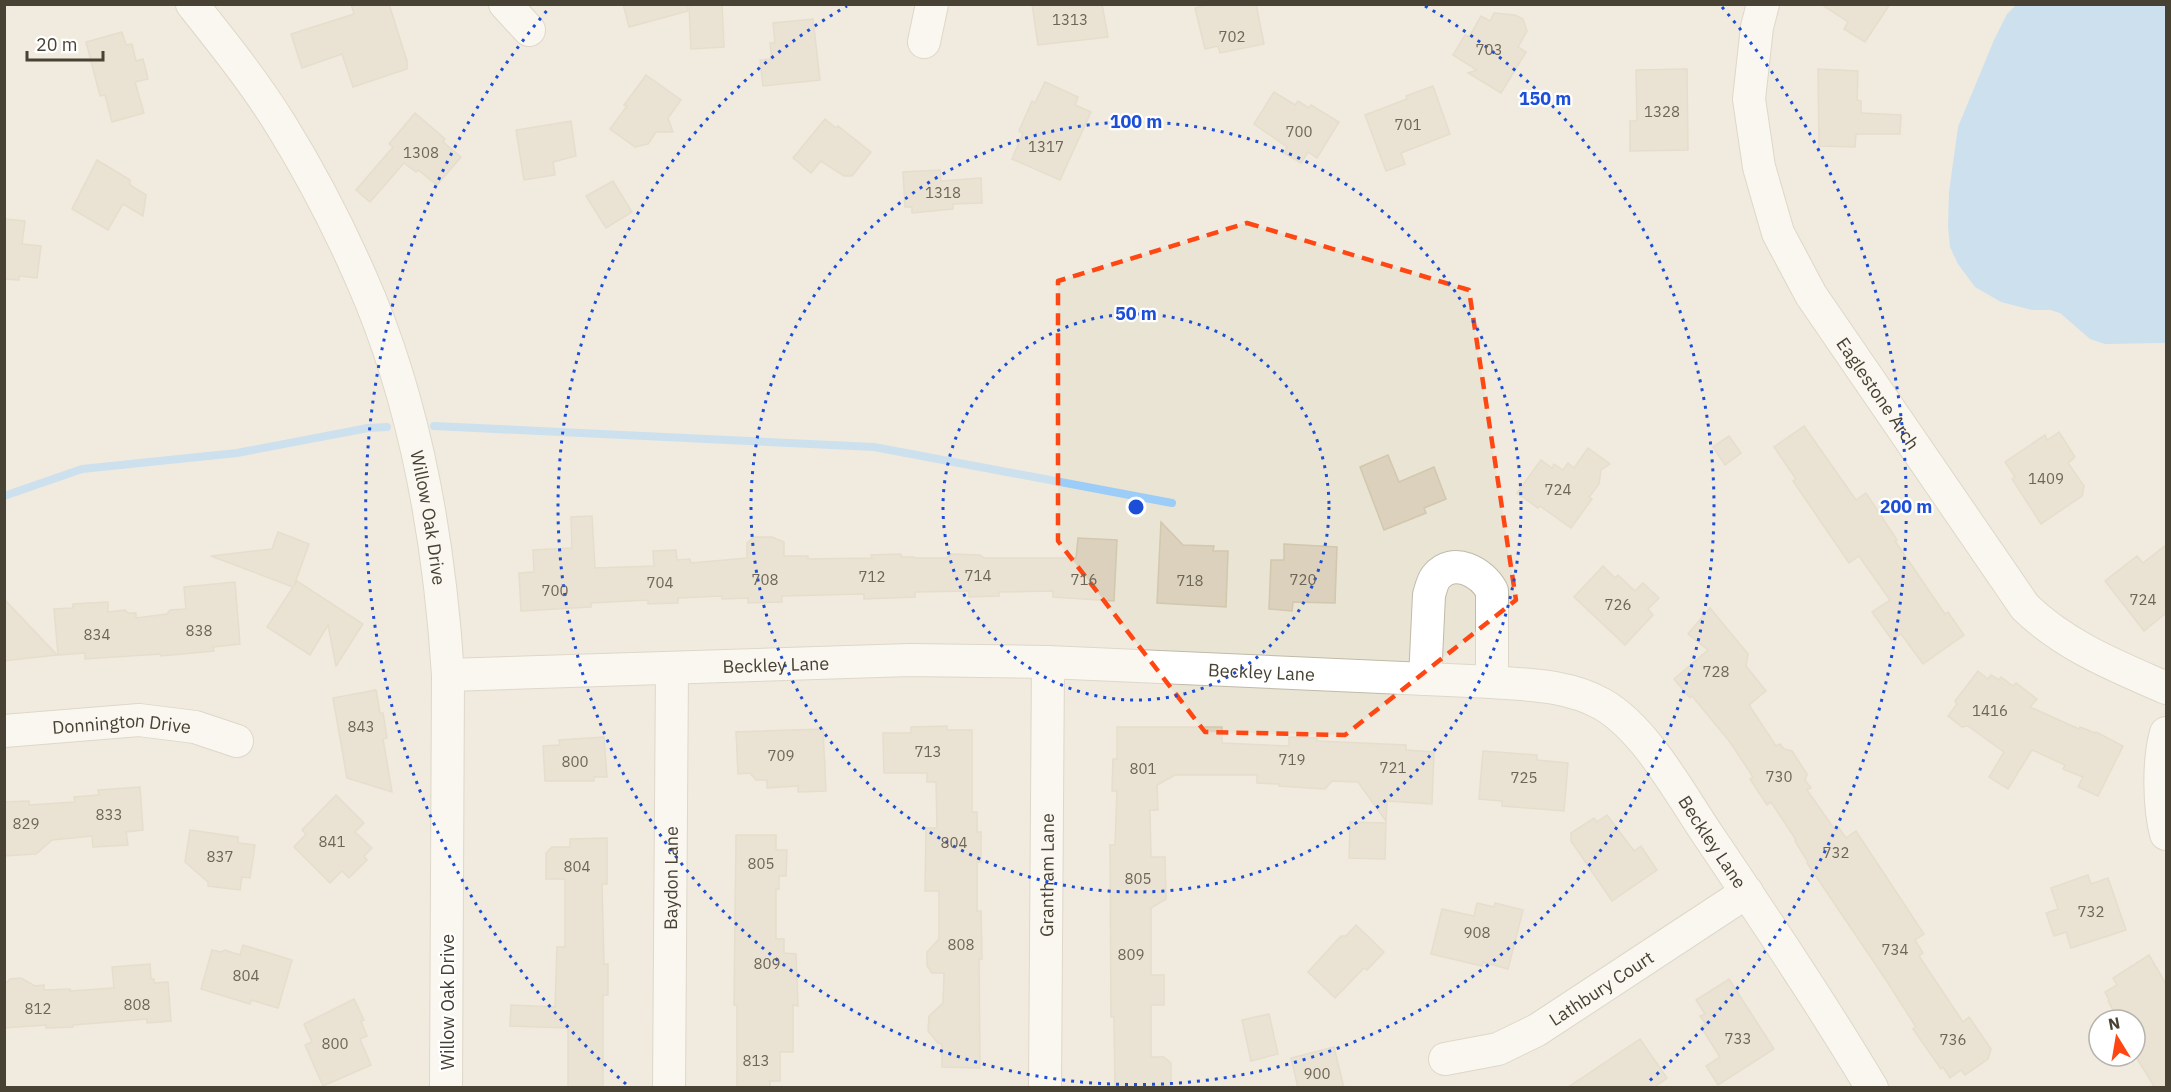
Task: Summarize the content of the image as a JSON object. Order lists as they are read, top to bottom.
{
  "streets": {
    "street": [
      "Eaglestone Arch",
      "Willow Oak Drive",
      "Beckley Lane",
      "Donnington Drive",
      "Grantham Lane",
      "Baydon Lane",
      "Lathbury Court"
    ]
  },
  "crossings": [
    ["Willow Oak Drive", "Beckley Lane"],
    ["Beckley Lane", "Grantham Lane"],
    ["Beckley Lane", "Baydon Lane"],
    ["Beckley Lane", "Lathbury Court"]
  ],
  "house_numbers": [
    "1313",
    "702",
    "703",
    "1328",
    "701",
    "700",
    "1317",
    "1308",
    "1318",
    "1409",
    "724",
    "714",
    "712",
    "708",
    "716",
    "720",
    "718",
    "704",
    "700",
    "724",
    "726",
    "838",
    "834",
    "728",
    "1416",
    "843",
    "713",
    "709",
    "719",
    "800",
    "721",
    "801",
    "730",
    "725",
    "833",
    "829",
    "841",
    "804",
    "732",
    "837",
    "805",
    "804",
    "805",
    "732",
    "908",
    "808",
    "734",
    "809",
    "809",
    "804",
    "808",
    "812",
    "733",
    "736",
    "800",
    "813",
    "900"
  ],
  "scale_bar": "20 m",
  "north": "top",
  "rings": [
    "150 m",
    "100 m",
    "50 m",
    "200 m"
  ]
}
